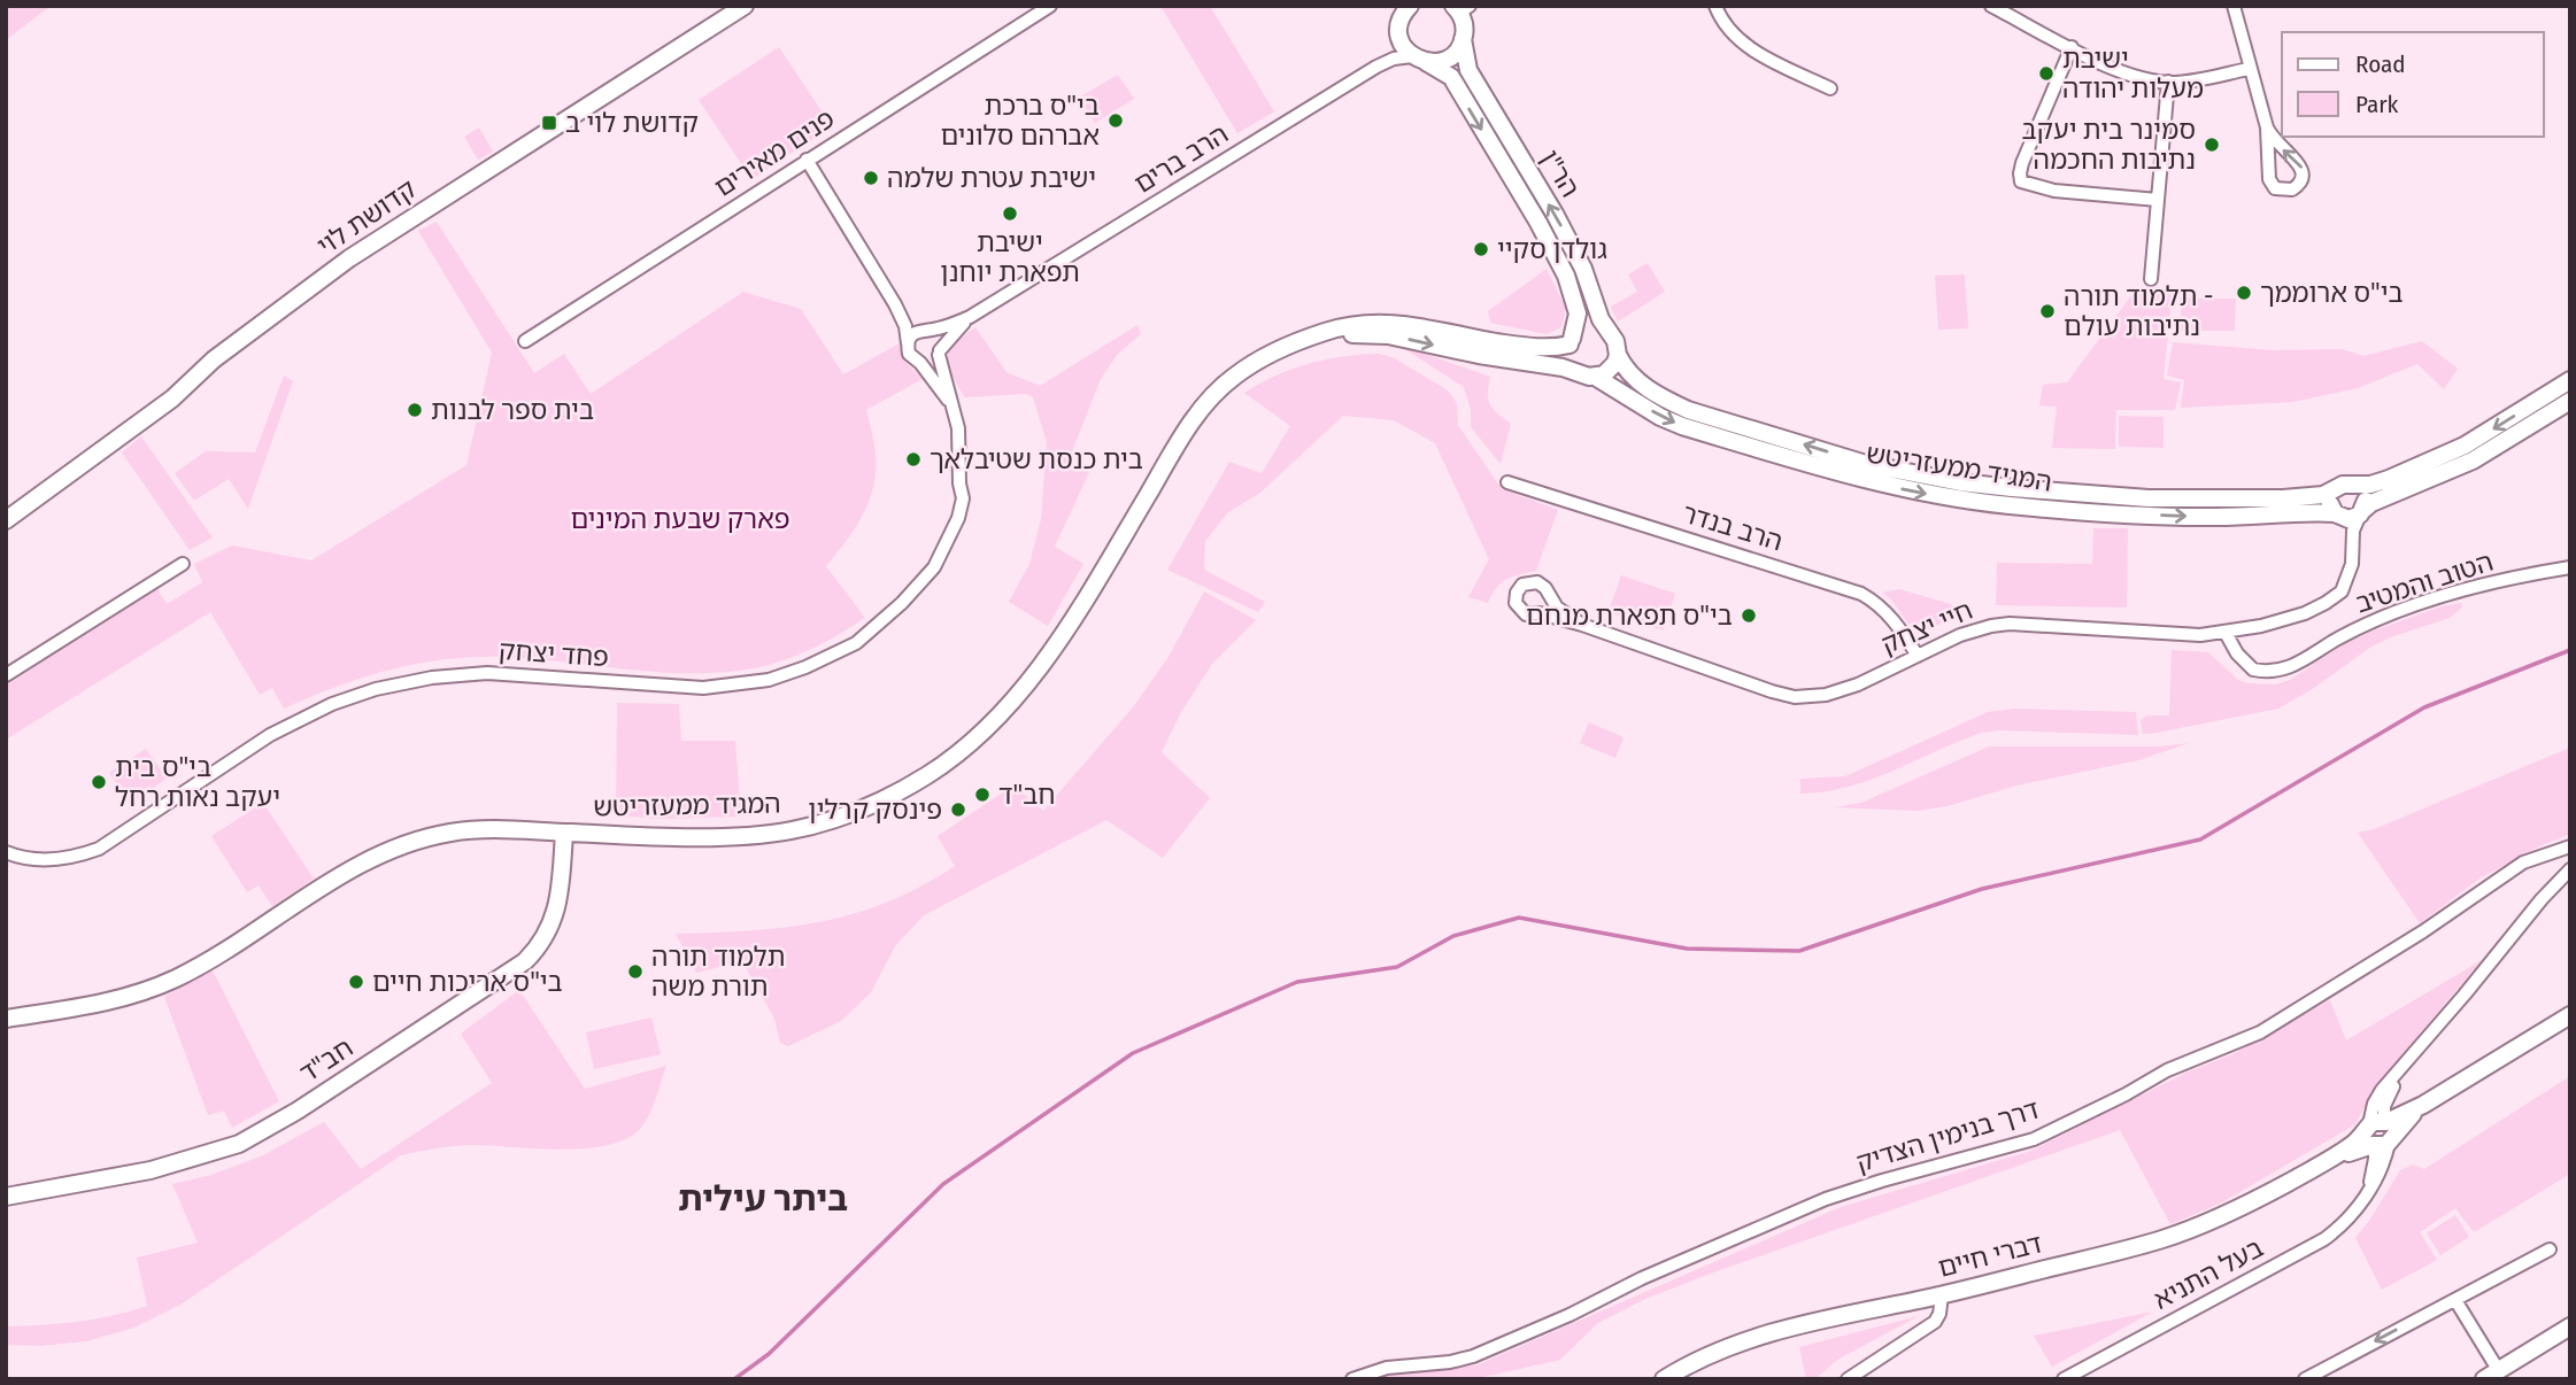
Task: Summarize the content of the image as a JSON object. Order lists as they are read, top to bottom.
{
  "streets": {
    "street": [
      "פנים מאירים",
      "הרב ברים",
      "הר\"ן",
      "קדושת לוי",
      "המגיד ממעזריטש",
      "הרב בנדר",
      "הטוב והמטיב",
      "חיי יצחק",
      "פחד יצחק",
      "חב\"ד",
      "דרך בנימין הצדיק",
      "דברי חיים",
      "בעל התניא"
    ]
  },
  "crossings": [
    ["הרב ברים", "הר\"ן"],
    ["הרב ברים", "פחד יצחק"],
    ["הר\"ן", "המגיד ממעזריטש"],
    ["המגיד ממעזריטש", "חיי יצחק"],
    ["המגיד ממעזריטש", "חב\"ד"],
    ["הרב בנדר", "חיי יצחק"],
    ["הטוב והמטיב", "חיי יצחק"],
    ["דברי חיים", "בעל התניא"]
  ],
  "districts": ["ביתר עילית"],
  "parks": ["פארק שבעת המינים"],
  "places": {
    "other": [
      "ישיבת מעלות יהודה",
      "בי\"ס ברכת אברהם סלונים",
      "סמינר בית יעקב נתיבות החכמה",
      "ישיבת עטרת שלמה",
      "ישיבת תפארת יוחנן",
      "גולדן סקיי",
      "בי\"ס ארוממך",
      "תלמוד תורה - נתיבות עולם",
      "בית ספר לבנות",
      "בית כנסת שטיבלאך",
      "בי\"ס תפארת מנחם",
      "בי\"ס בית יעקב נאות רחל",
      "חב\"ד",
      "פינסק קרלין",
      "תלמוד תורה תורת משה",
      "בי\"ס אריכות חיים"
    ],
    "transit": ["קדושת לוי ב"]
  },
  "legend": ["Road", "Park"]
}
